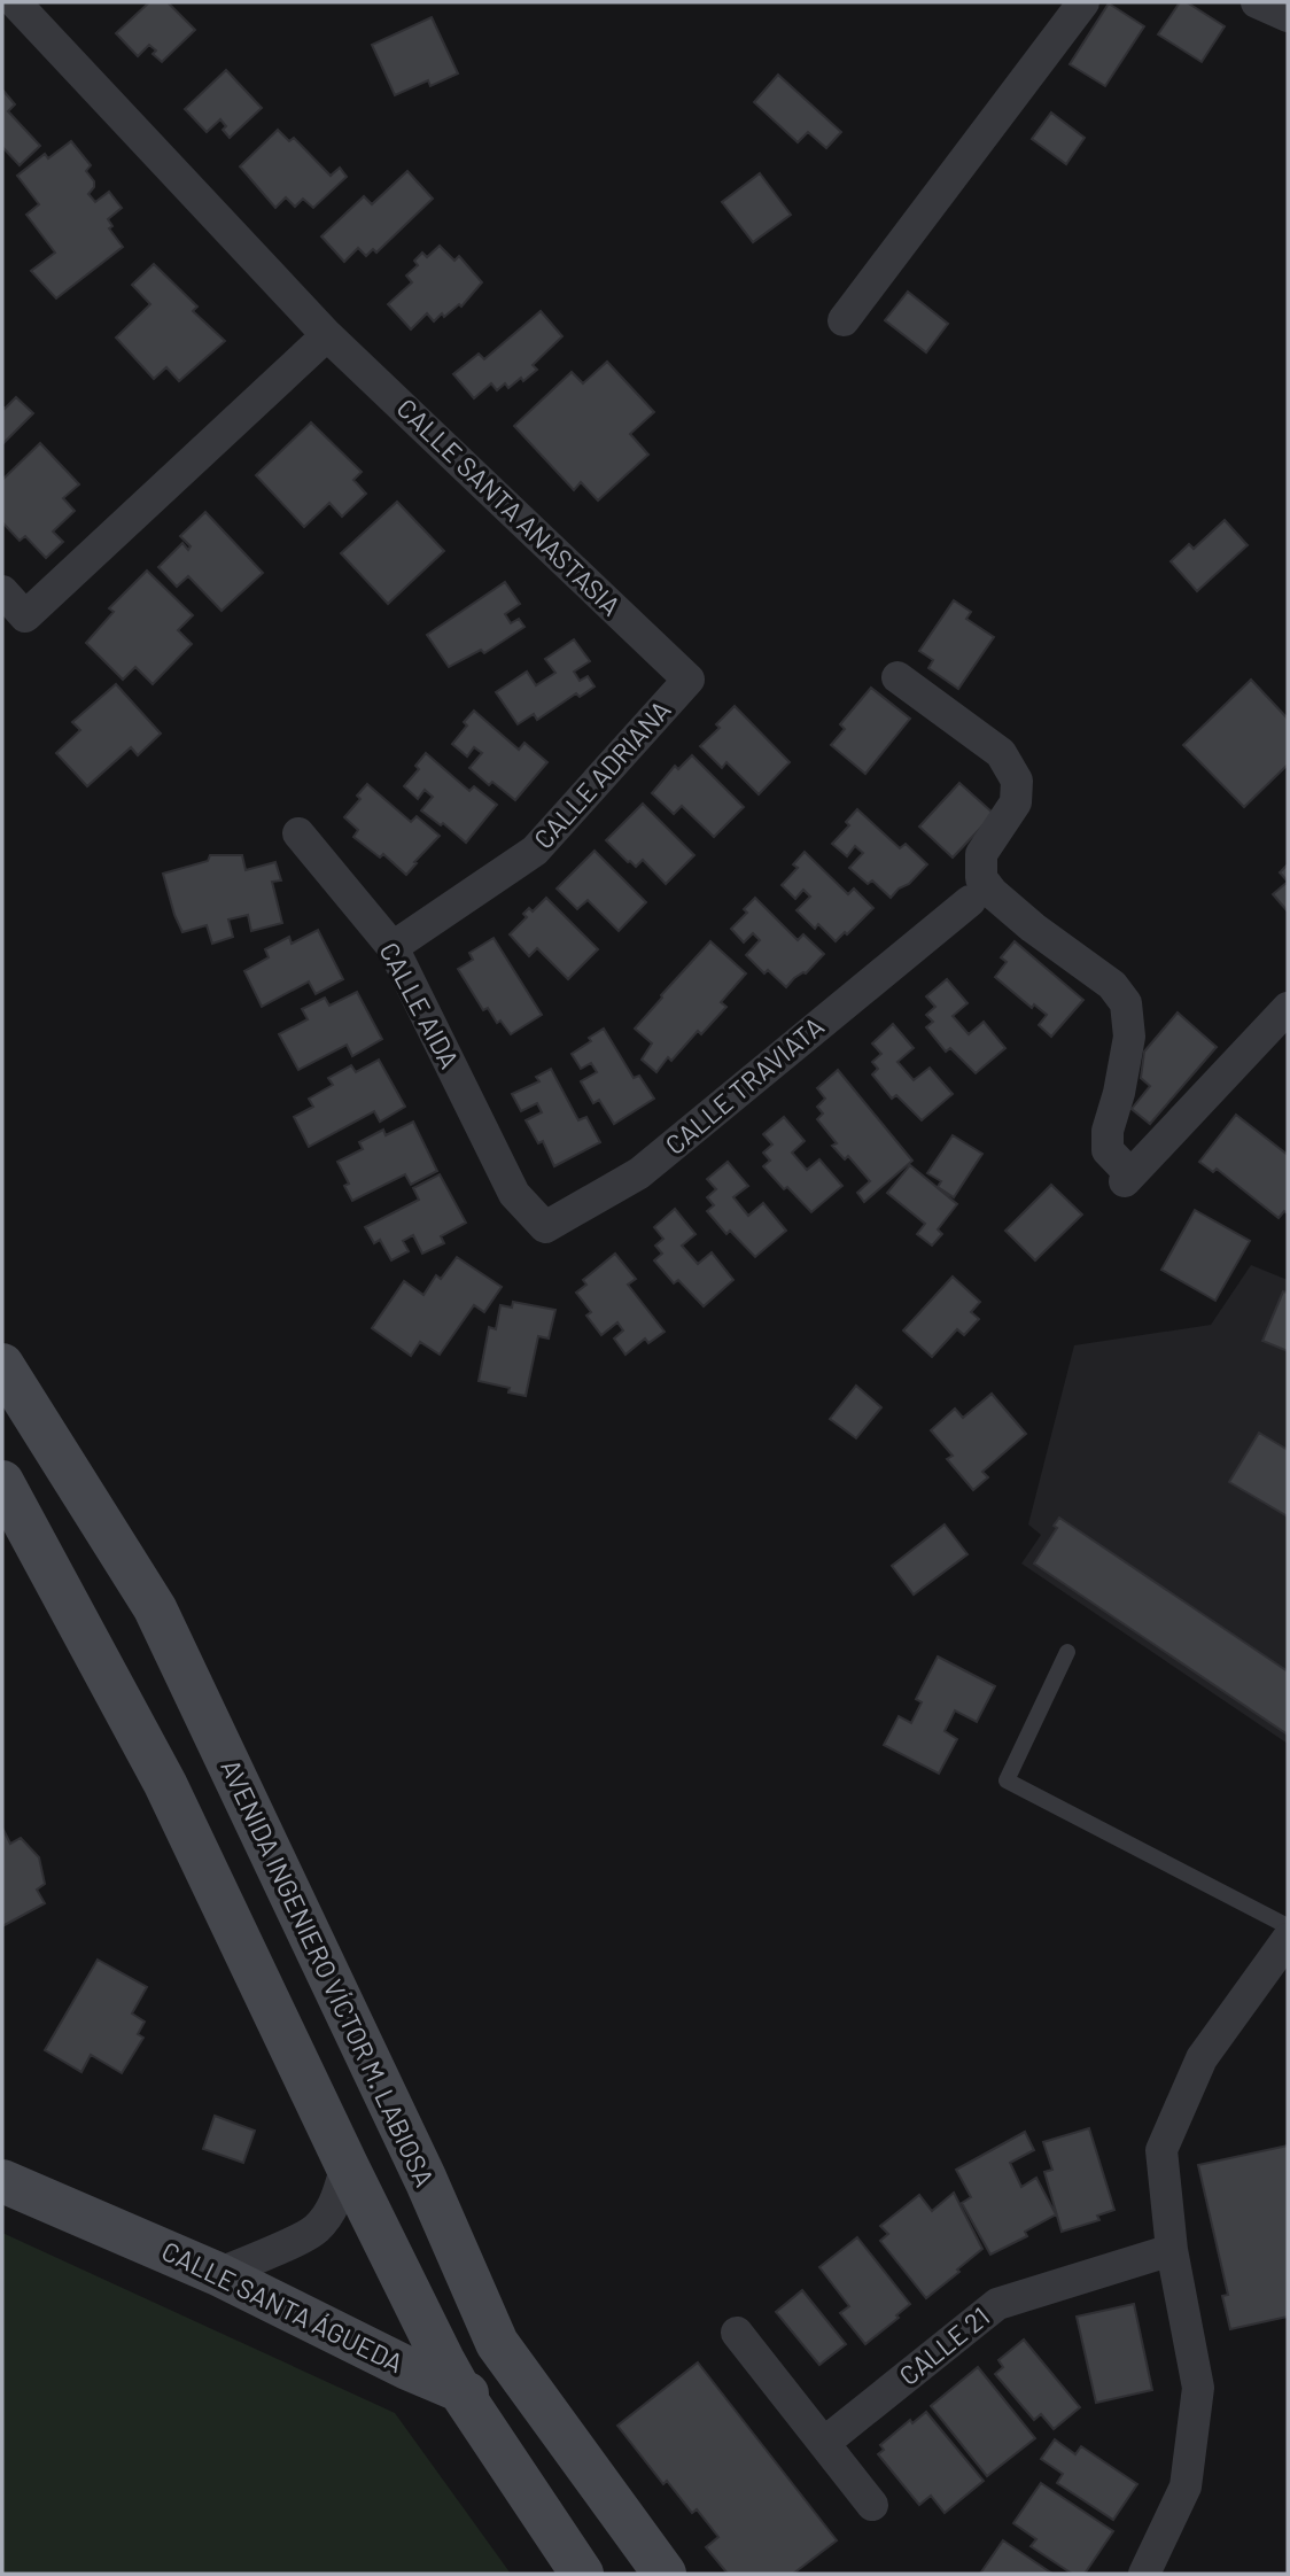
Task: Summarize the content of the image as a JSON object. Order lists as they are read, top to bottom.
{
  "streets": {
    "main road": ["AVENIDA INGENIERO VÍCTOR M. LABIOSA", "CALLE SANTA ÁGUEDA"],
    "street": [
      "CALLE SANTA ANASTASIA",
      "CALLE ADRIANA",
      "CALLE AIDA",
      "CALLE TRAVIATA",
      "CALLE 21"
    ]
  },
  "crossings": [
    ["CALLE SANTA ANASTASIA", "CALLE ADRIANA"],
    ["CALLE ADRIANA", "CALLE AIDA"],
    ["CALLE AIDA", "CALLE TRAVIATA"],
    ["AVENIDA INGENIERO VÍCTOR M. LABIOSA", "CALLE SANTA ÁGUEDA"]
  ]
}
